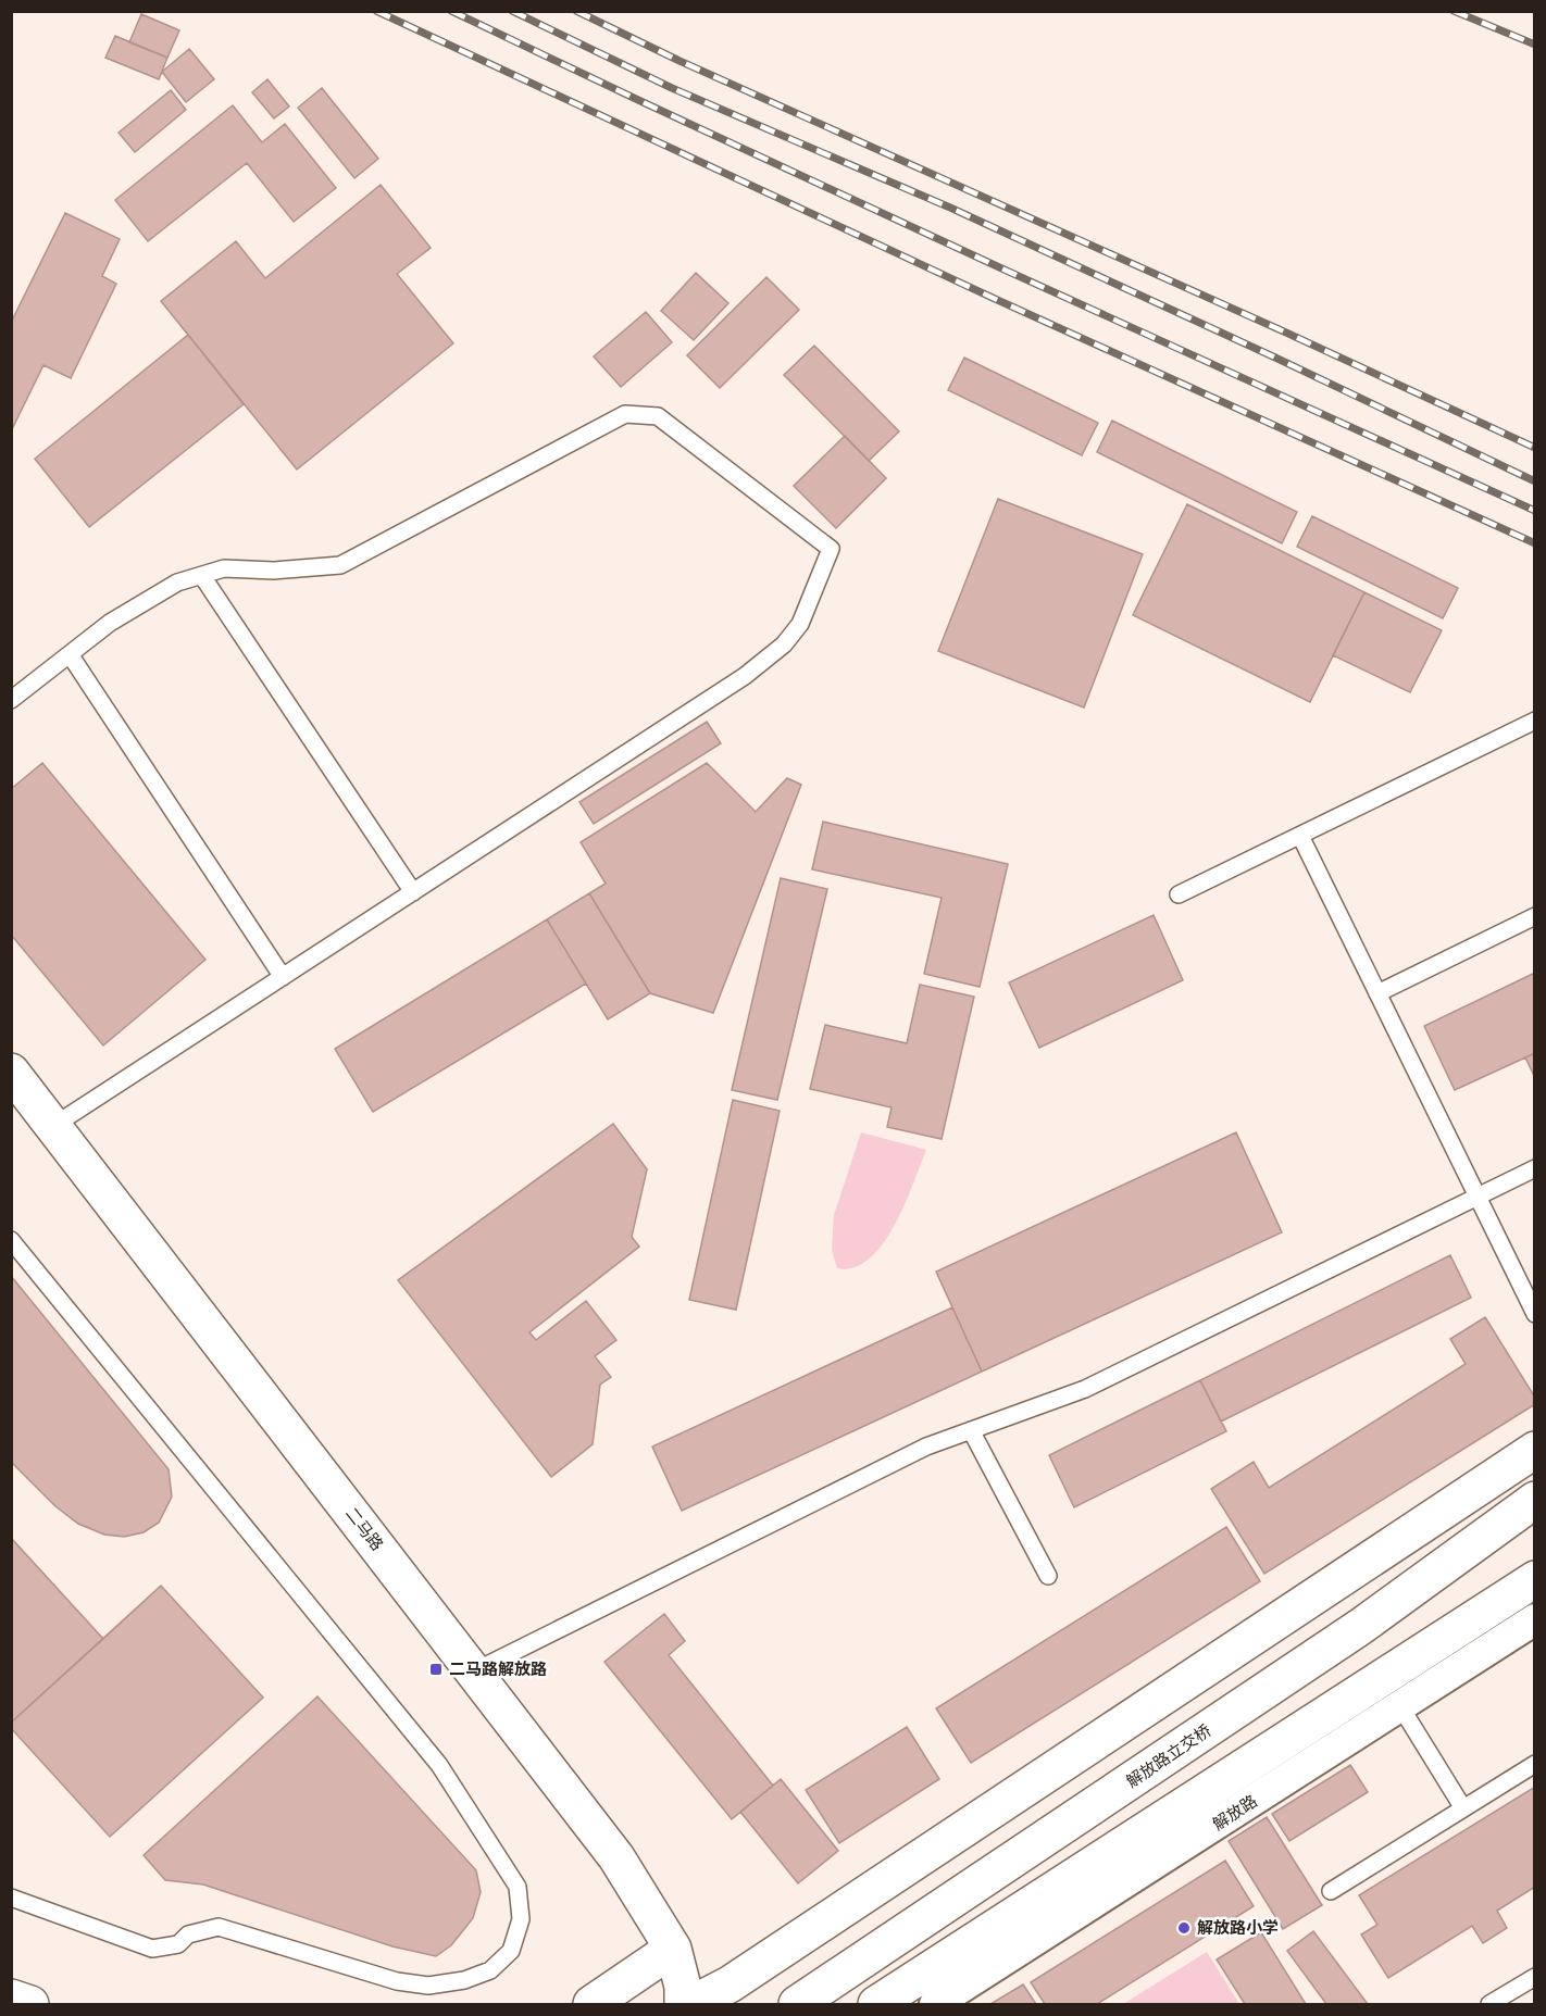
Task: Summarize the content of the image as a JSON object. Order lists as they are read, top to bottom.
{
  "streets": {
    "main road": ["二马路", "解放路立交桥"],
    "street": ["解放路"]
  },
  "places": {
    "transit": ["二马路解放路"],
    "other": ["解放路小学"]
  }
}
